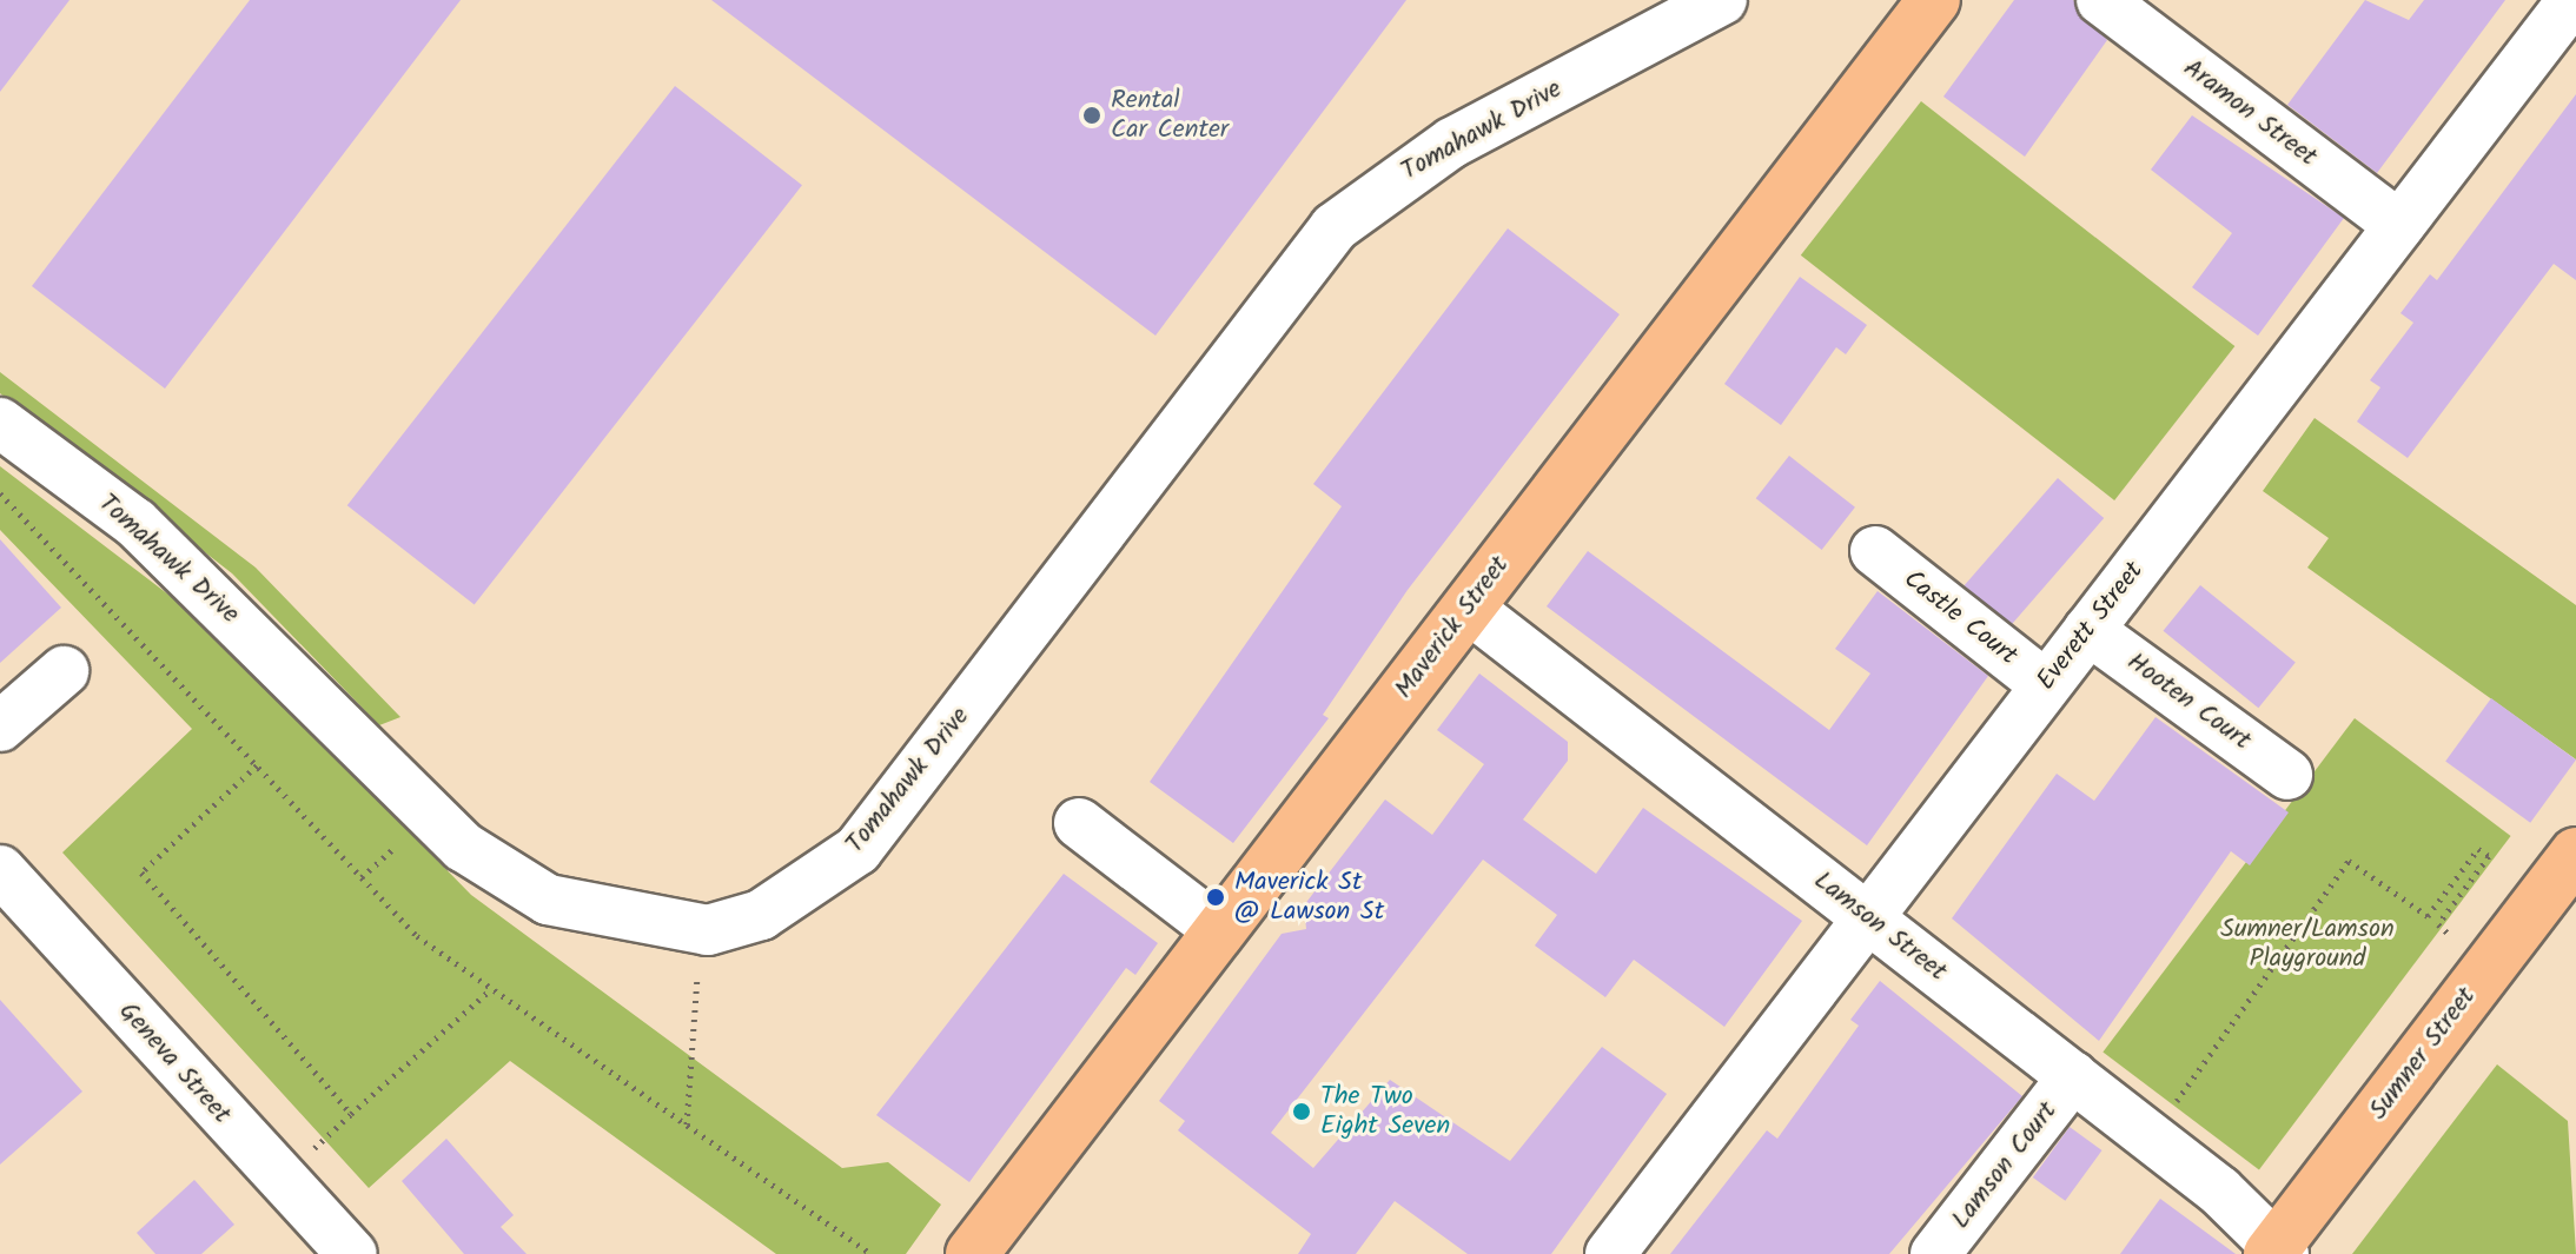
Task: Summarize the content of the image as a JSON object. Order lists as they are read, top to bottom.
{
  "streets": {
    "main road": ["Maverick Street", "Sumner Street"],
    "street": [
      "Aramon Street",
      "Tomahawk Drive",
      "Castle Court",
      "Everett Street",
      "Hooten Court",
      "Lamson Street",
      "Geneva Street",
      "Lamson Court"
    ]
  },
  "crossings": [
    ["Aramon Street", "Everett Street"],
    ["Castle Court", "Everett Street"],
    ["Everett Street", "Hooten Court"],
    ["Everett Street", "Lamson Street"],
    ["Maverick Street", "Lamson Street"],
    ["Lamson Street", "Sumner Street"],
    ["Lamson Street", "Lamson Court"]
  ],
  "parks": ["Sumner/Lamson Playground"],
  "places": ["Rental Car Center", "Maverick St @ Lawson St", "The Two Eight Seven"]
}
